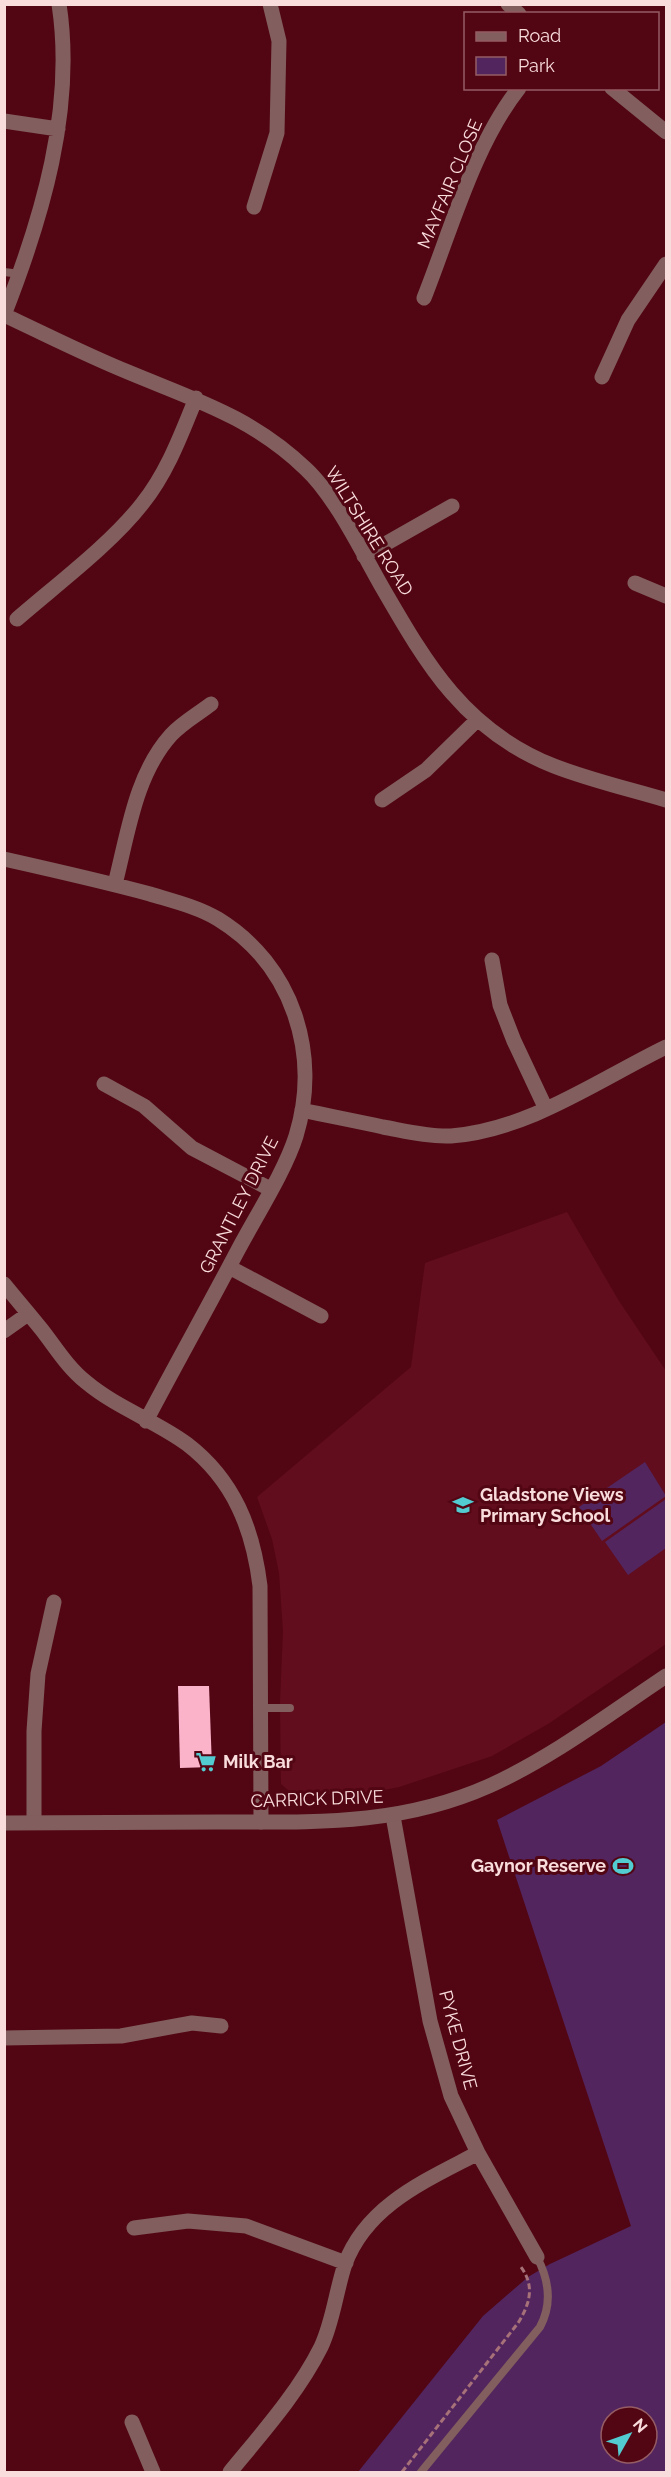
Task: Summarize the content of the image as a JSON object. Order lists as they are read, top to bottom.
{
  "streets": {
    "street": [
      "MAYFAIR CLOSE",
      "WILTSHIRE ROAD",
      "GRANTLEY DRIVE",
      "CARRICK DRIVE",
      "PYKE DRIVE"
    ]
  },
  "crossings": [
    ["CARRICK DRIVE", "PYKE DRIVE"]
  ],
  "places": {
    "school or university": ["Gladstone Views Primary School"],
    "supermarket": ["Milk Bar"],
    "sports": ["Gaynor Reserve"]
  },
  "legend": ["Road", "Park"],
  "north": "top right"
}
